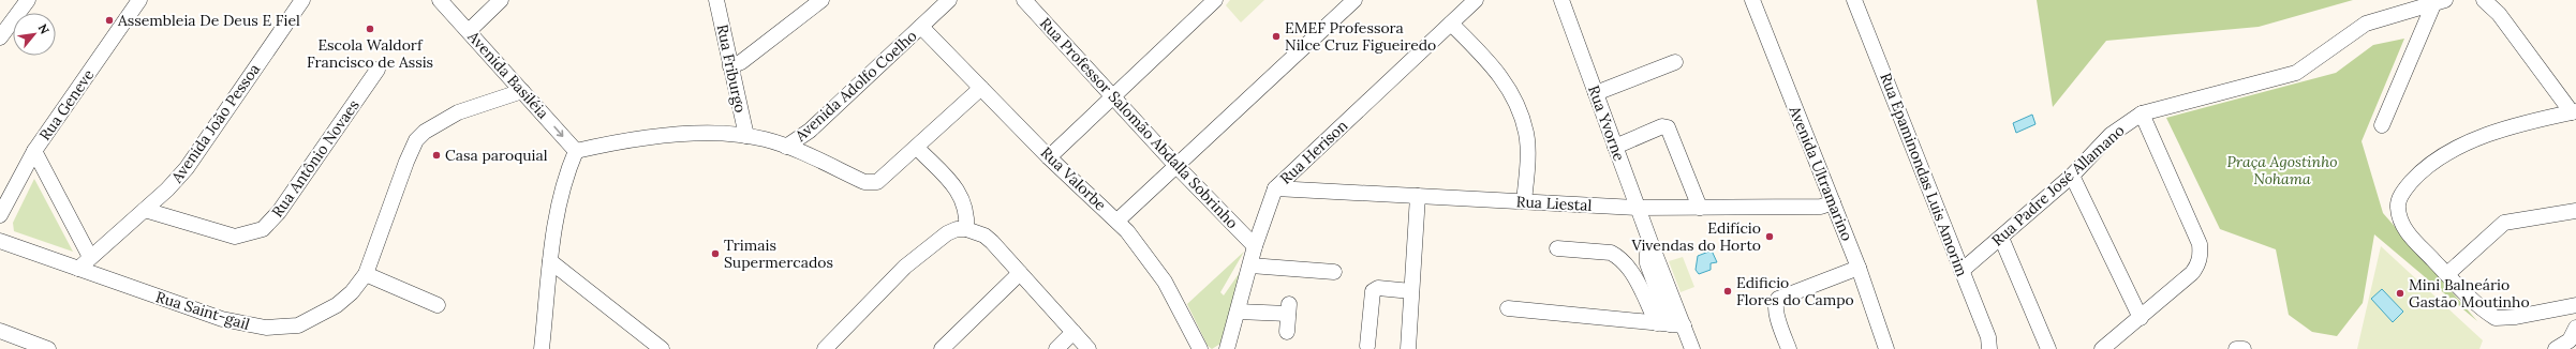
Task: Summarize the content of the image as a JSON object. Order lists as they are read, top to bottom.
{
  "streets": {
    "street": [
      "Rua Friburgo",
      "Avenida Basiléia",
      "Avenida Adolfo Coelho",
      "Rua Geneve",
      "Avenida João Pessoa",
      "Rua Professor Salomão Abdalla Sobrinho",
      "Rua Yvorne",
      "Rua Herison",
      "Rua Antônio Novaes",
      "Avenida Ultramarino",
      "Rua Epaminondas Luis Amorim",
      "Rua Valorbe",
      "Rua Padre José Allamano",
      "Rua Liestal",
      "Rua Saint-gail"
    ]
  },
  "crossings": [
    ["Rua Friburgo", "Avenida Adolfo Coelho"],
    ["Avenida Basiléia", "Avenida Adolfo Coelho"],
    ["Avenida Basiléia", "Rua Saint-gail"],
    ["Avenida Adolfo Coelho", "Rua Valorbe"],
    ["Avenida João Pessoa", "Rua Antônio Novaes"],
    ["Avenida João Pessoa", "Rua Saint-gail"],
    ["Rua Professor Salomão Abdalla Sobrinho", "Rua Herison"],
    ["Rua Yvorne", "Rua Liestal"],
    ["Rua Herison", "Rua Liestal"],
    ["Avenida Ultramarino", "Rua Liestal"],
    ["Rua Epaminondas Luis Amorim", "Rua Padre José Allamano"]
  ],
  "one_way": ["Avenida Basiléia"],
  "parks": ["Praça Agostinho Nohama"],
  "places": [
    "Assembleia De Deus E Fiel",
    "Escola Waldorf Francisco de Assis",
    "EMEF Professora Nilce Cruz Figueiredo",
    "Casa paroquial",
    "Edifício Vivendas do Horto",
    "Trimais Supermercados",
    "Edificio Flores do Campo",
    "Mini Balneário Gastão Moutinho"
  ],
  "north": "top right"
}
